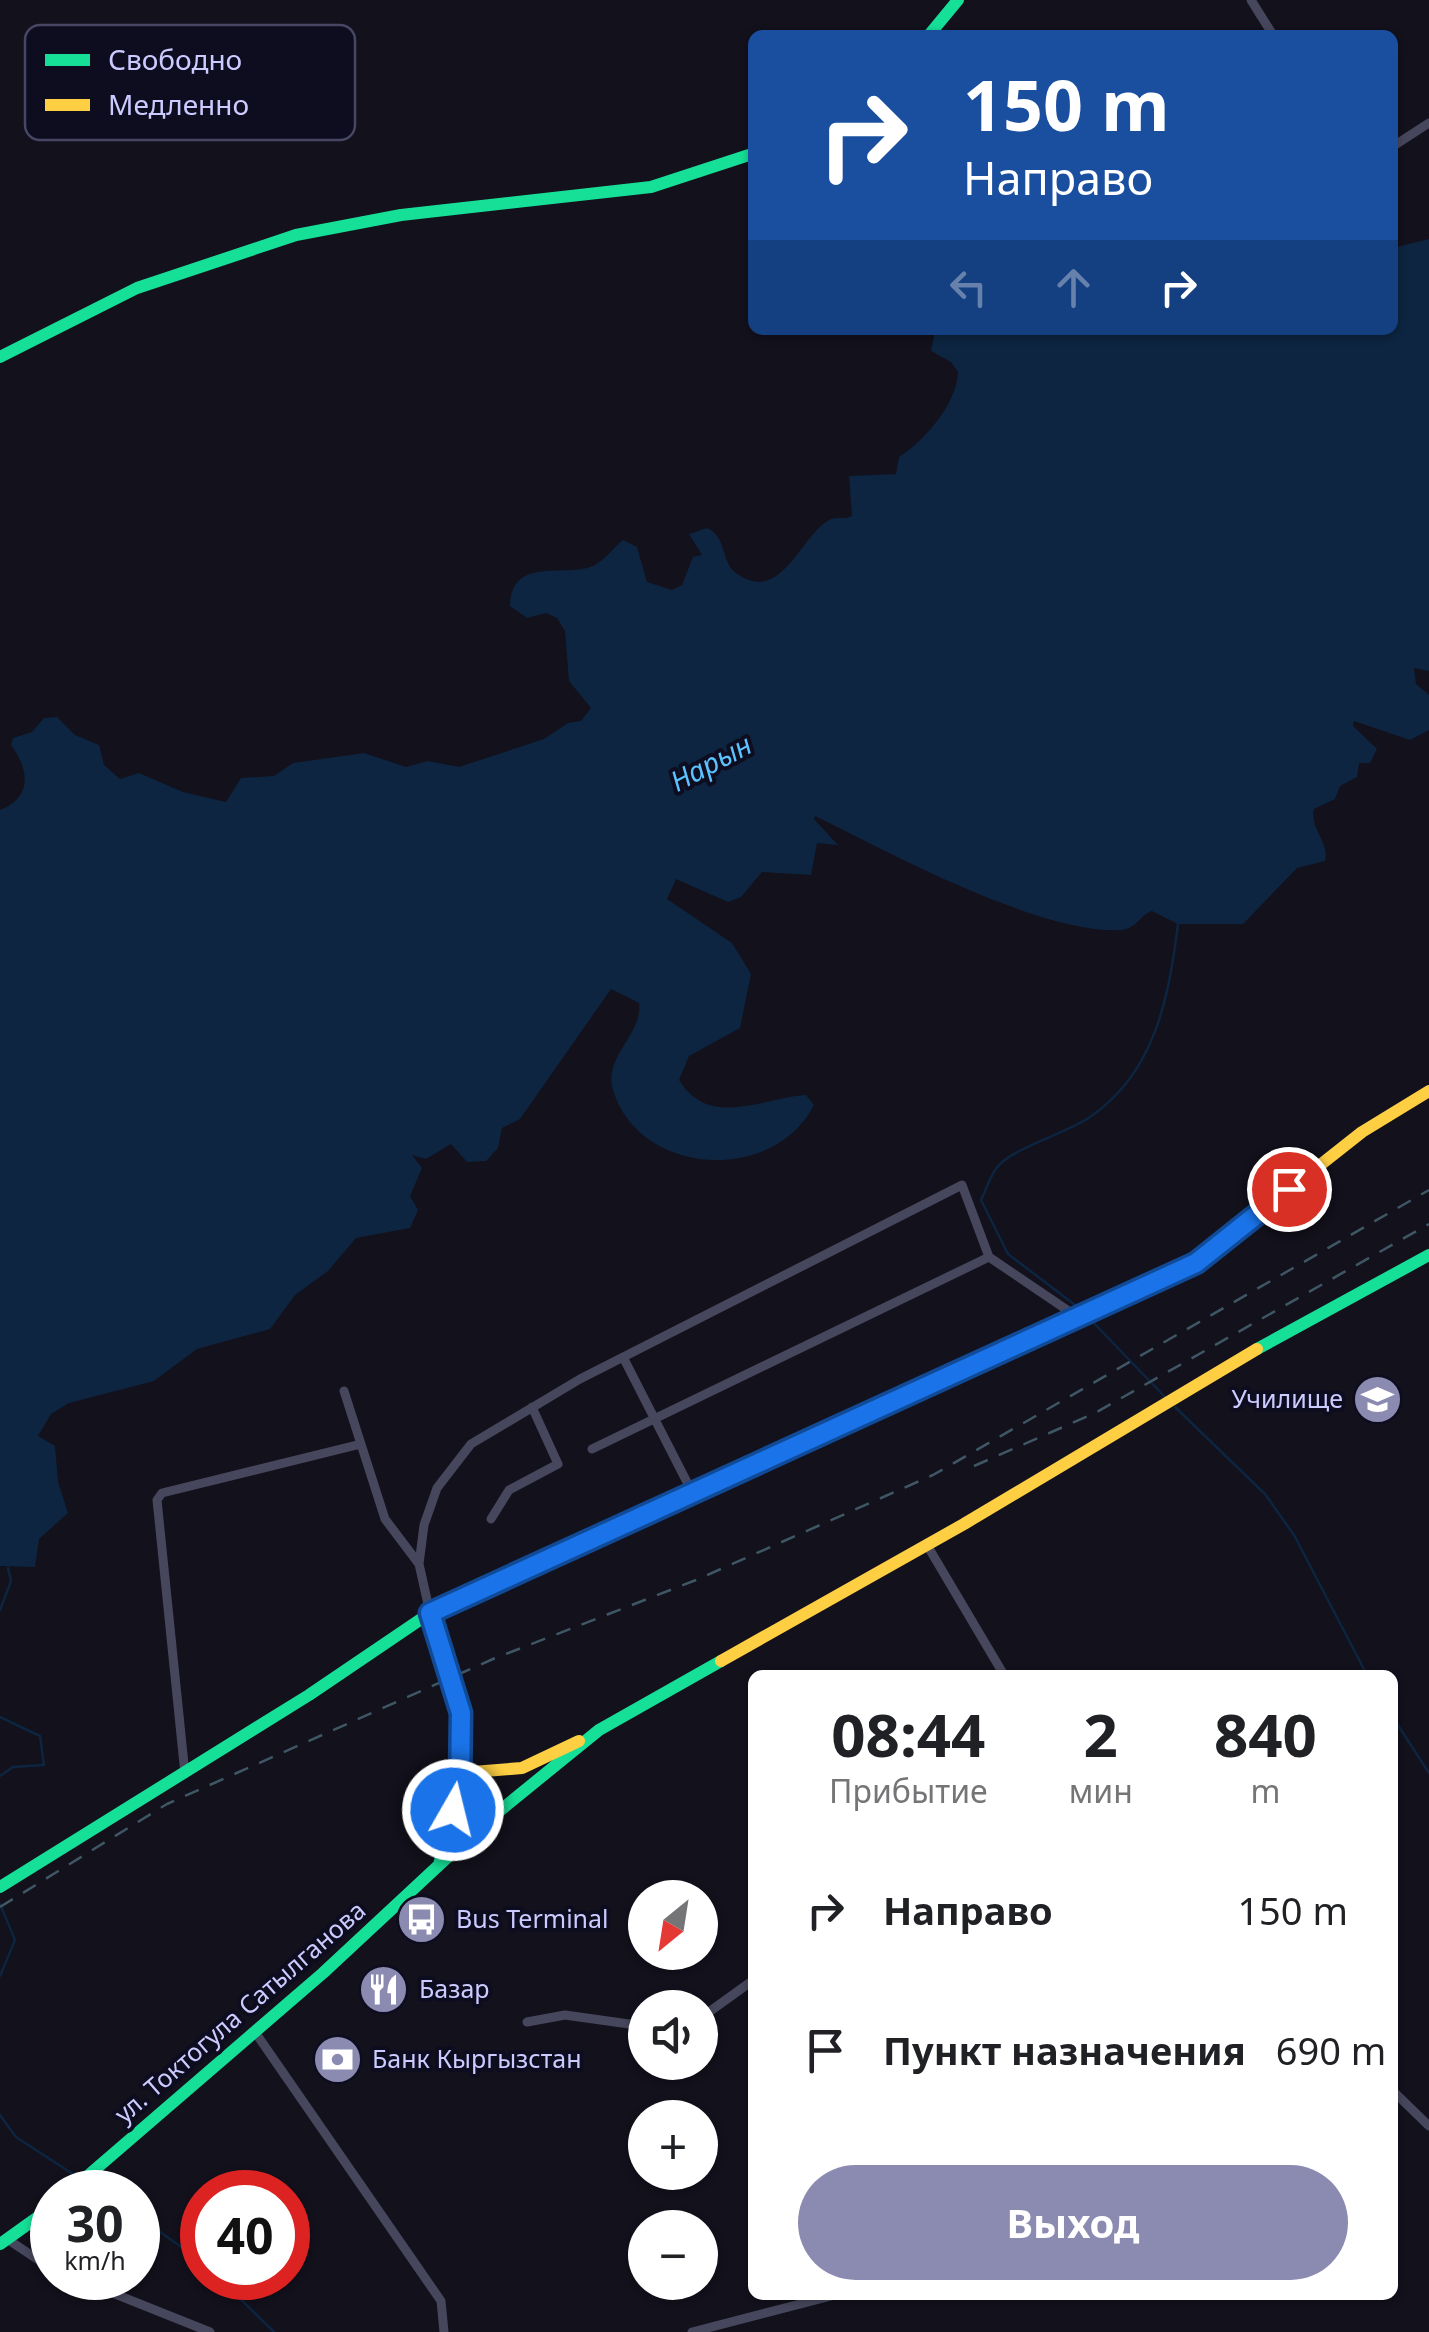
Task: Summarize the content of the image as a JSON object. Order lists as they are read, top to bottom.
{
  "streets": {
    "main road": ["ул. Токтогула Сатылганова"]
  },
  "water": ["Нарын"],
  "places": {
    "school or university": ["Училище"],
    "bus stop": ["Bus Terminal"],
    "restaurant": ["Базар"],
    "bank": ["Банк Кыргызстан"]
  },
  "legend": ["Свободно", "Медленно"],
  "north": "bottom left",
  "page": {
    "turn": ["150 m", "Направо"],
    "eta": [
      "08:44",
      "Прибытие",
      "2",
      "мин",
      "840",
      "m"
    ],
    "list": [
      {
        "name": "Направо",
        "value": "150 m"
      },
      {
        "name": "Пункт назначения",
        "value": "690 m"
      }
    ],
    "map_buttons": ["+", "−"],
    "buttons": "Выход",
    "speed": "30 km/h",
    "limit": "40"
  }
}
